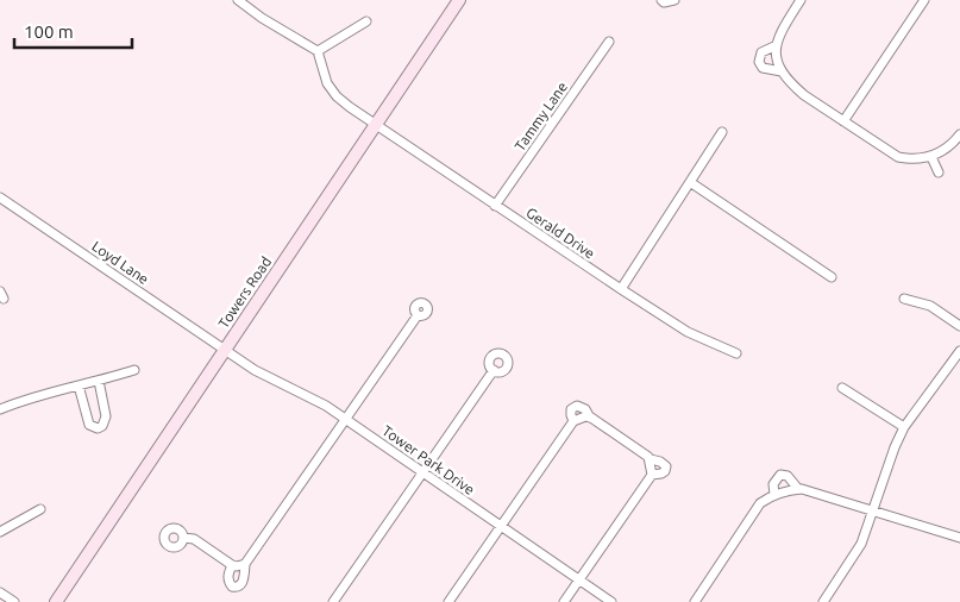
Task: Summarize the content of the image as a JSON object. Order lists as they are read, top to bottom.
{
  "streets": {
    "main road": ["Towers Road"],
    "street": [
      "Tammy Lane",
      "Gerald Drive",
      "Loyd Lane",
      "Tower Park Drive"
    ]
  },
  "crossings": [
    ["Tammy Lane", "Gerald Drive"],
    ["Gerald Drive", "Towers Road"],
    ["Loyd Lane", "Towers Road"],
    ["Loyd Lane", "Tower Park Drive"],
    ["Towers Road", "Tower Park Drive"]
  ],
  "scale_bar": "100 m"
}
